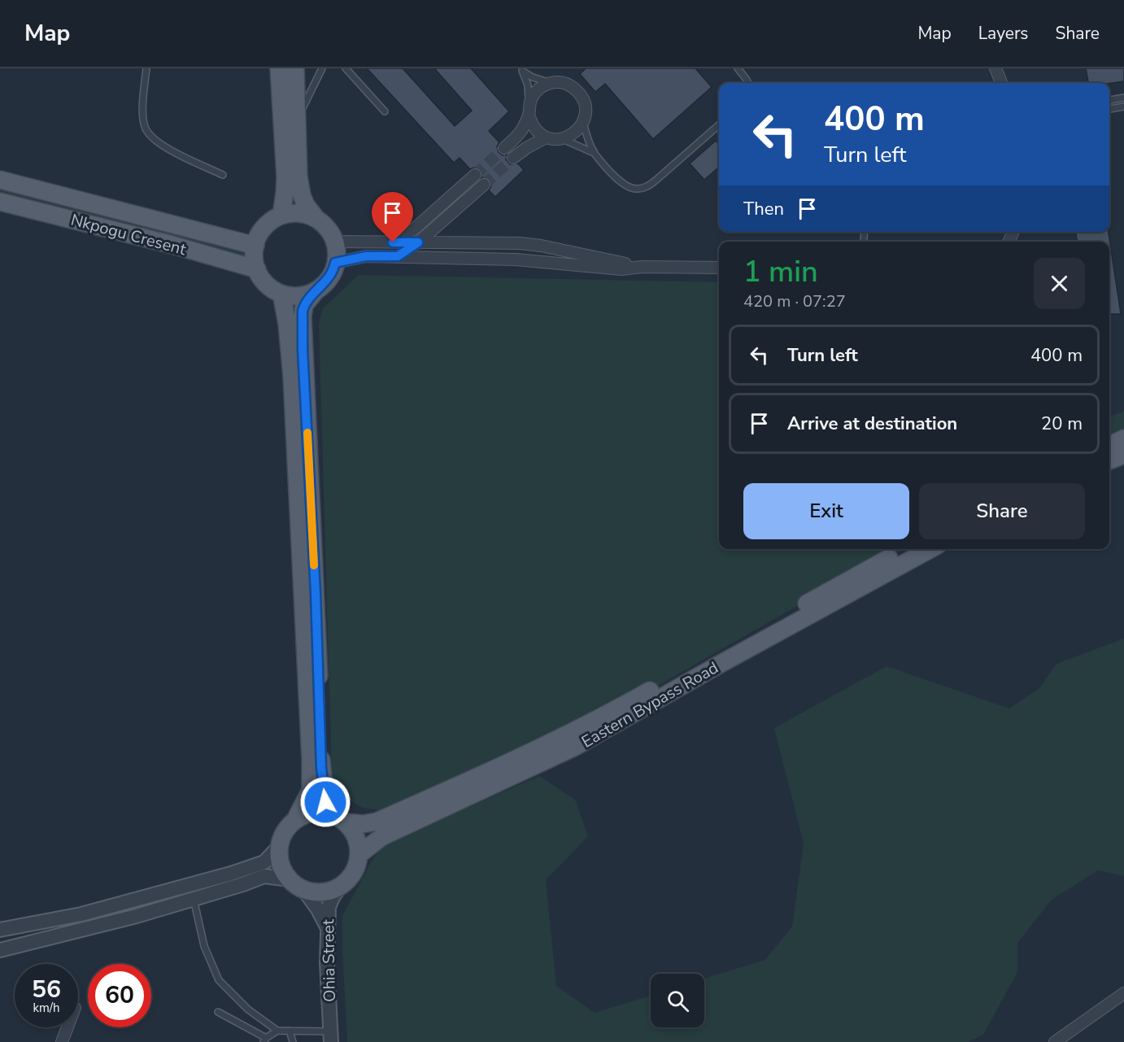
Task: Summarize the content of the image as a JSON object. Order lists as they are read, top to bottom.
{
  "streets": {
    "main road": ["Nkpogu Cresent", "Eastern Bypass Road"],
    "street": ["Ohia Street"]
  },
  "crossings": [
    ["Eastern Bypass Road", "Ohia Street"]
  ],
  "page": {
    "header": "Map",
    "nav": ["Map", "Layers", "Share"],
    "turn": ["400 m", "Turn left"],
    "then": "Then",
    "heading": ["1 min", "420 m · 07:27"],
    "list": [
      {
        "name": "Turn left",
        "value": "400 m"
      },
      {
        "name": "Arrive at destination",
        "value": "20 m"
      }
    ],
    "buttons": ["Exit", "Share"],
    "speed": "56 km/h",
    "limit": "60"
  }
}
